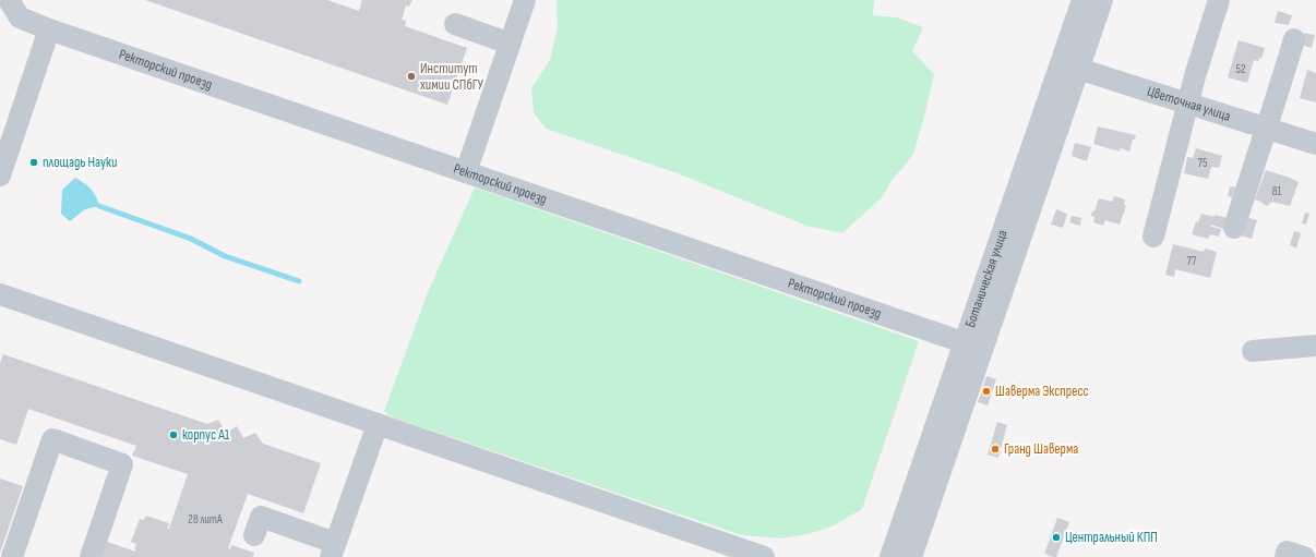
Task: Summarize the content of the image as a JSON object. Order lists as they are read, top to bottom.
{
  "streets": {
    "street": ["Ректорский проезд", "Цветочная улица", "Ботаническая улица"]
  },
  "crossings": [
    ["Ректорский проезд", "Ботаническая улица"],
    ["Цветочная улица", "Ботаническая улица"]
  ],
  "places": [
    "Институт химии СПбГУ",
    "площадь Науки",
    "Шаверма Экспресс",
    "корпус А1",
    "Гранд Шаверма",
    "Центральный КПП"
  ],
  "house_numbers": [
    "52",
    "75",
    "81",
    "77",
    "28 литА"
  ]
}
